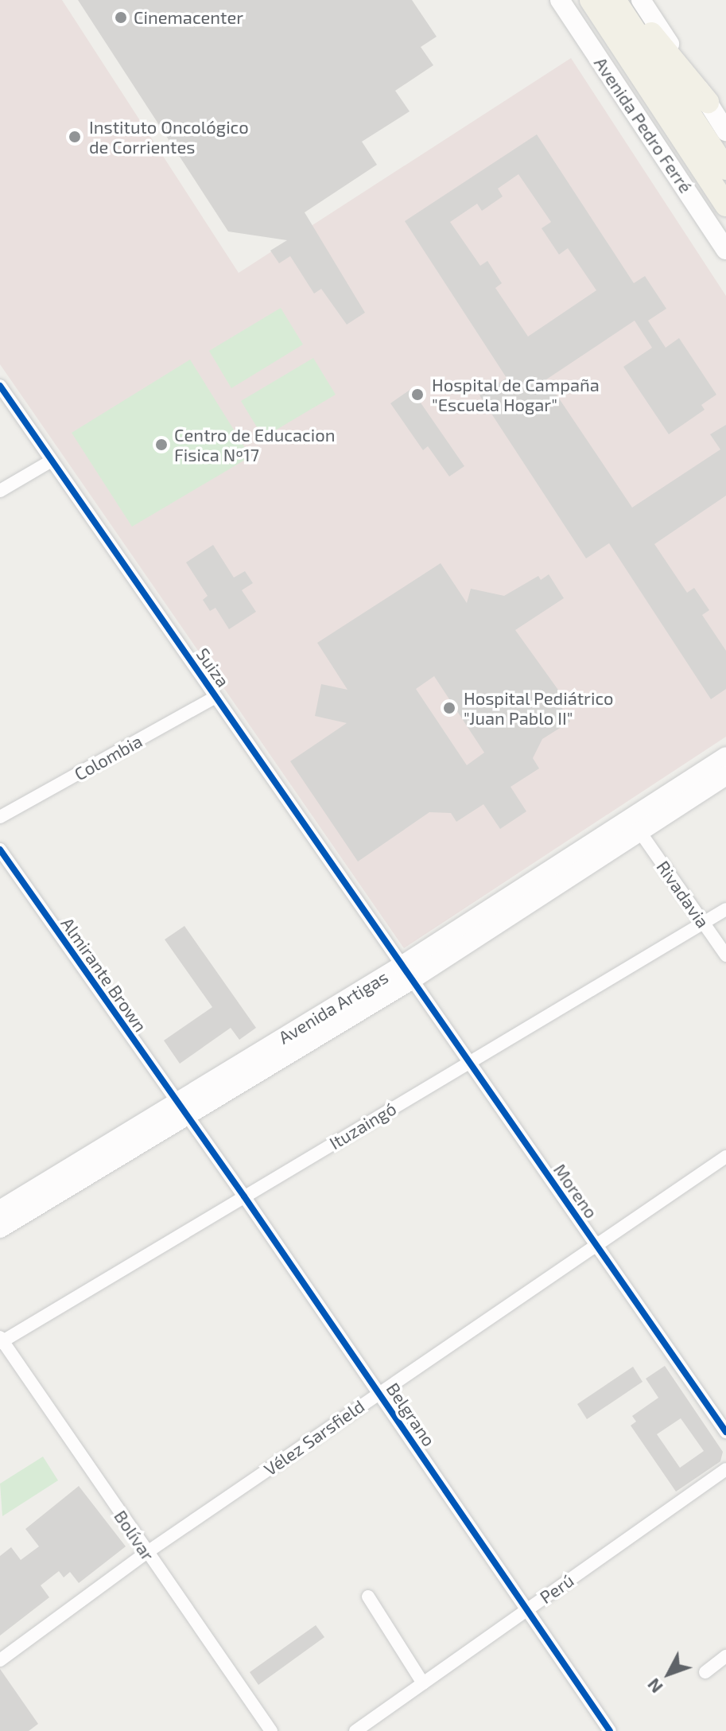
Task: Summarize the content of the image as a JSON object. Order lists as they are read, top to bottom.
{
  "streets": {
    "highway": ["Avenida Pedro Ferré"],
    "main road": ["Avenida Artigas"],
    "street": [
      "Suiza",
      "Colombia",
      "Rivadavia",
      "Almirante Brown",
      "Ituzaingó",
      "Moreno",
      "Belgrano",
      "Vélez Sarsfield",
      "Bolívar",
      "Perú"
    ]
  },
  "crossings": [
    ["Suiza", "Colombia"],
    ["Suiza", "Avenida Artigas"],
    ["Suiza", "Moreno"],
    ["Rivadavia", "Avenida Artigas"],
    ["Rivadavia", "Ituzaingó"],
    ["Almirante Brown", "Avenida Artigas"],
    ["Almirante Brown", "Belgrano"],
    ["Avenida Artigas", "Moreno"],
    ["Avenida Artigas", "Belgrano"],
    ["Ituzaingó", "Moreno"],
    ["Ituzaingó", "Belgrano"],
    ["Ituzaingó", "Bolívar"],
    ["Moreno", "Vélez Sarsfield"],
    ["Belgrano", "Vélez Sarsfield"],
    ["Belgrano", "Perú"],
    ["Vélez Sarsfield", "Bolívar"]
  ],
  "places": [
    "Cinemacenter",
    "Instituto Oncológico de Corrientes",
    "Hospital de Campaña \"Escuela Hogar\"",
    "Centro de Educacion Fisica Nº17",
    "Hospital Pediátrico \"Juan Pablo II\""
  ],
  "north": "bottom left"
}
